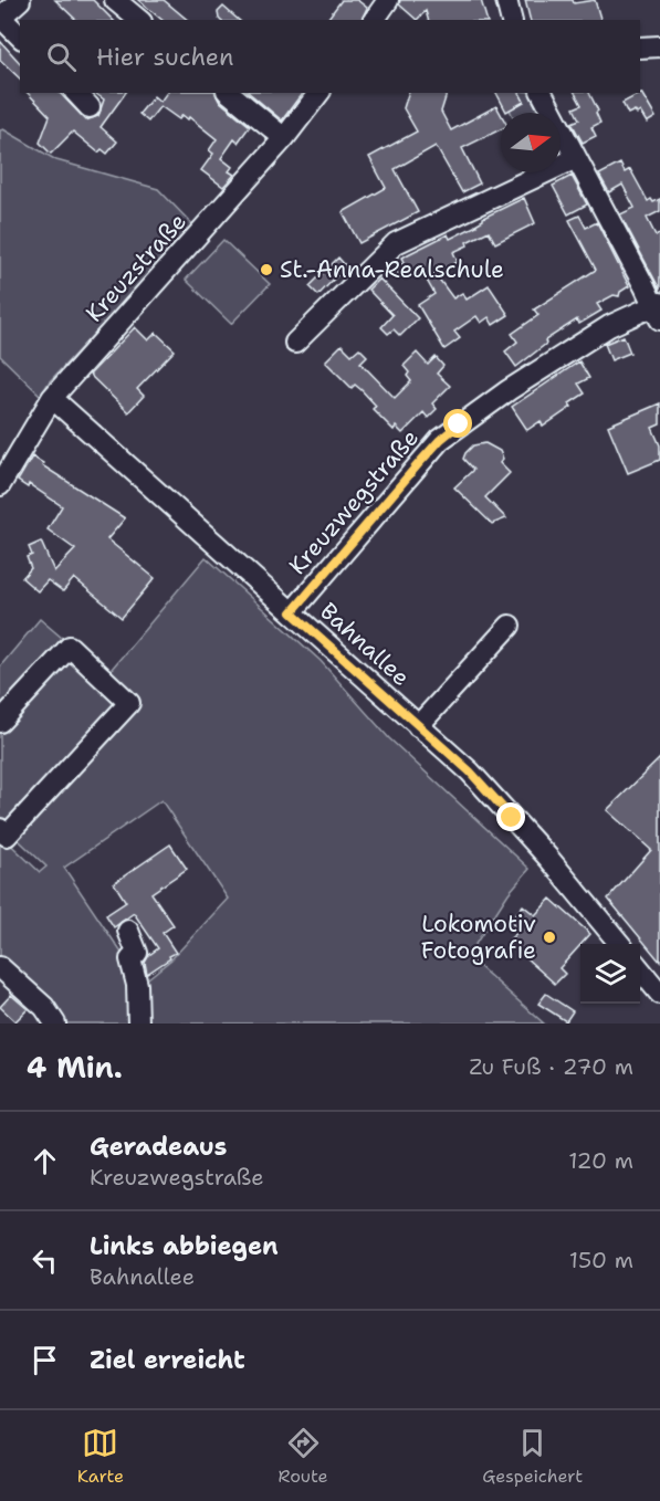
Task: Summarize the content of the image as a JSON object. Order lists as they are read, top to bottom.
{
  "streets": {
    "street": ["Kreuzstraße", "Kreuzwegstraße", "Bahnallee"]
  },
  "crossings": [
    ["Kreuzstraße", "Bahnallee"],
    ["Kreuzwegstraße", "Bahnallee"]
  ],
  "places": ["St.-Anna-Realschule", "Lokomotiv Fotografie"],
  "north": "right",
  "page": {
    "search": "Hier suchen",
    "heading": ["4 Min.", "Zu Fuß · 270 m"],
    "list": [
      ["Geradeaus", "Kreuzwegstraße", "120 m"],
      ["Links abbiegen", "Bahnallee", "150 m"],
      "Ziel erreicht"
    ],
    "nav": ["Karte", "Route", "Gespeichert"]
  }
}
